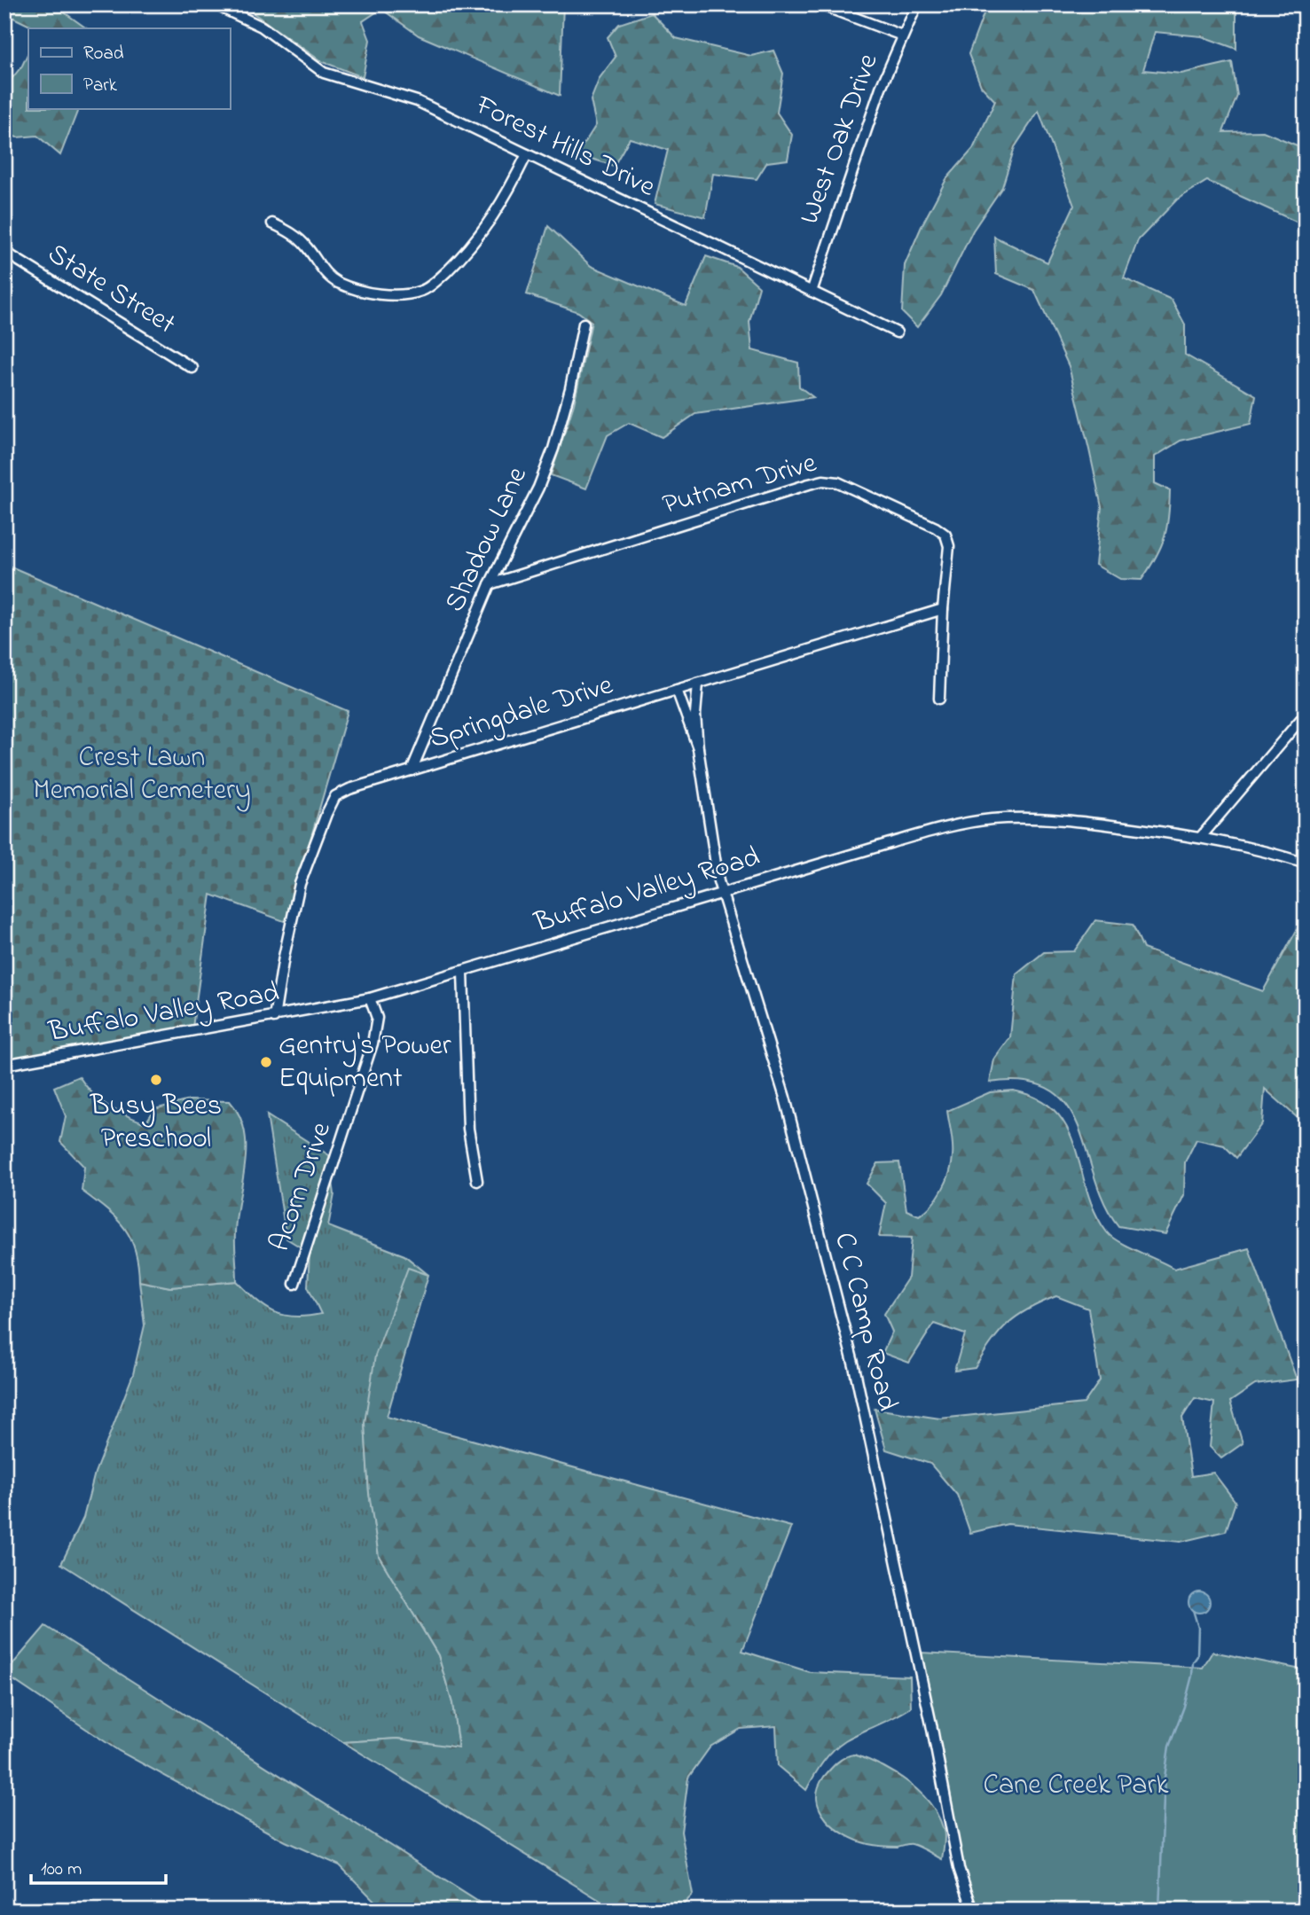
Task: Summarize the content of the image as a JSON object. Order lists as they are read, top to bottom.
{
  "streets": {
    "street": [
      "West Oak Drive",
      "Forest Hills Drive",
      "State Street",
      "Putnam Drive",
      "Shadow Lane",
      "Springdale Drive",
      "Buffalo Valley Road",
      "Acorn Drive",
      "C C Camp Road"
    ]
  },
  "crossings": [
    ["West Oak Drive", "Forest Hills Drive"],
    ["Putnam Drive", "Shadow Lane"],
    ["Putnam Drive", "Springdale Drive"],
    ["Shadow Lane", "Springdale Drive"],
    ["Springdale Drive", "Buffalo Valley Road"],
    ["Buffalo Valley Road", "Acorn Drive"],
    ["Buffalo Valley Road", "C C Camp Road"]
  ],
  "parks": ["Crest Lawn Memorial Cemetery", "Cane Creek Park"],
  "places": ["Gentry's Power Equipment", "Busy Bees Preschool"],
  "legend": ["Road", "Park"],
  "scale_bar": "100 m"
}
